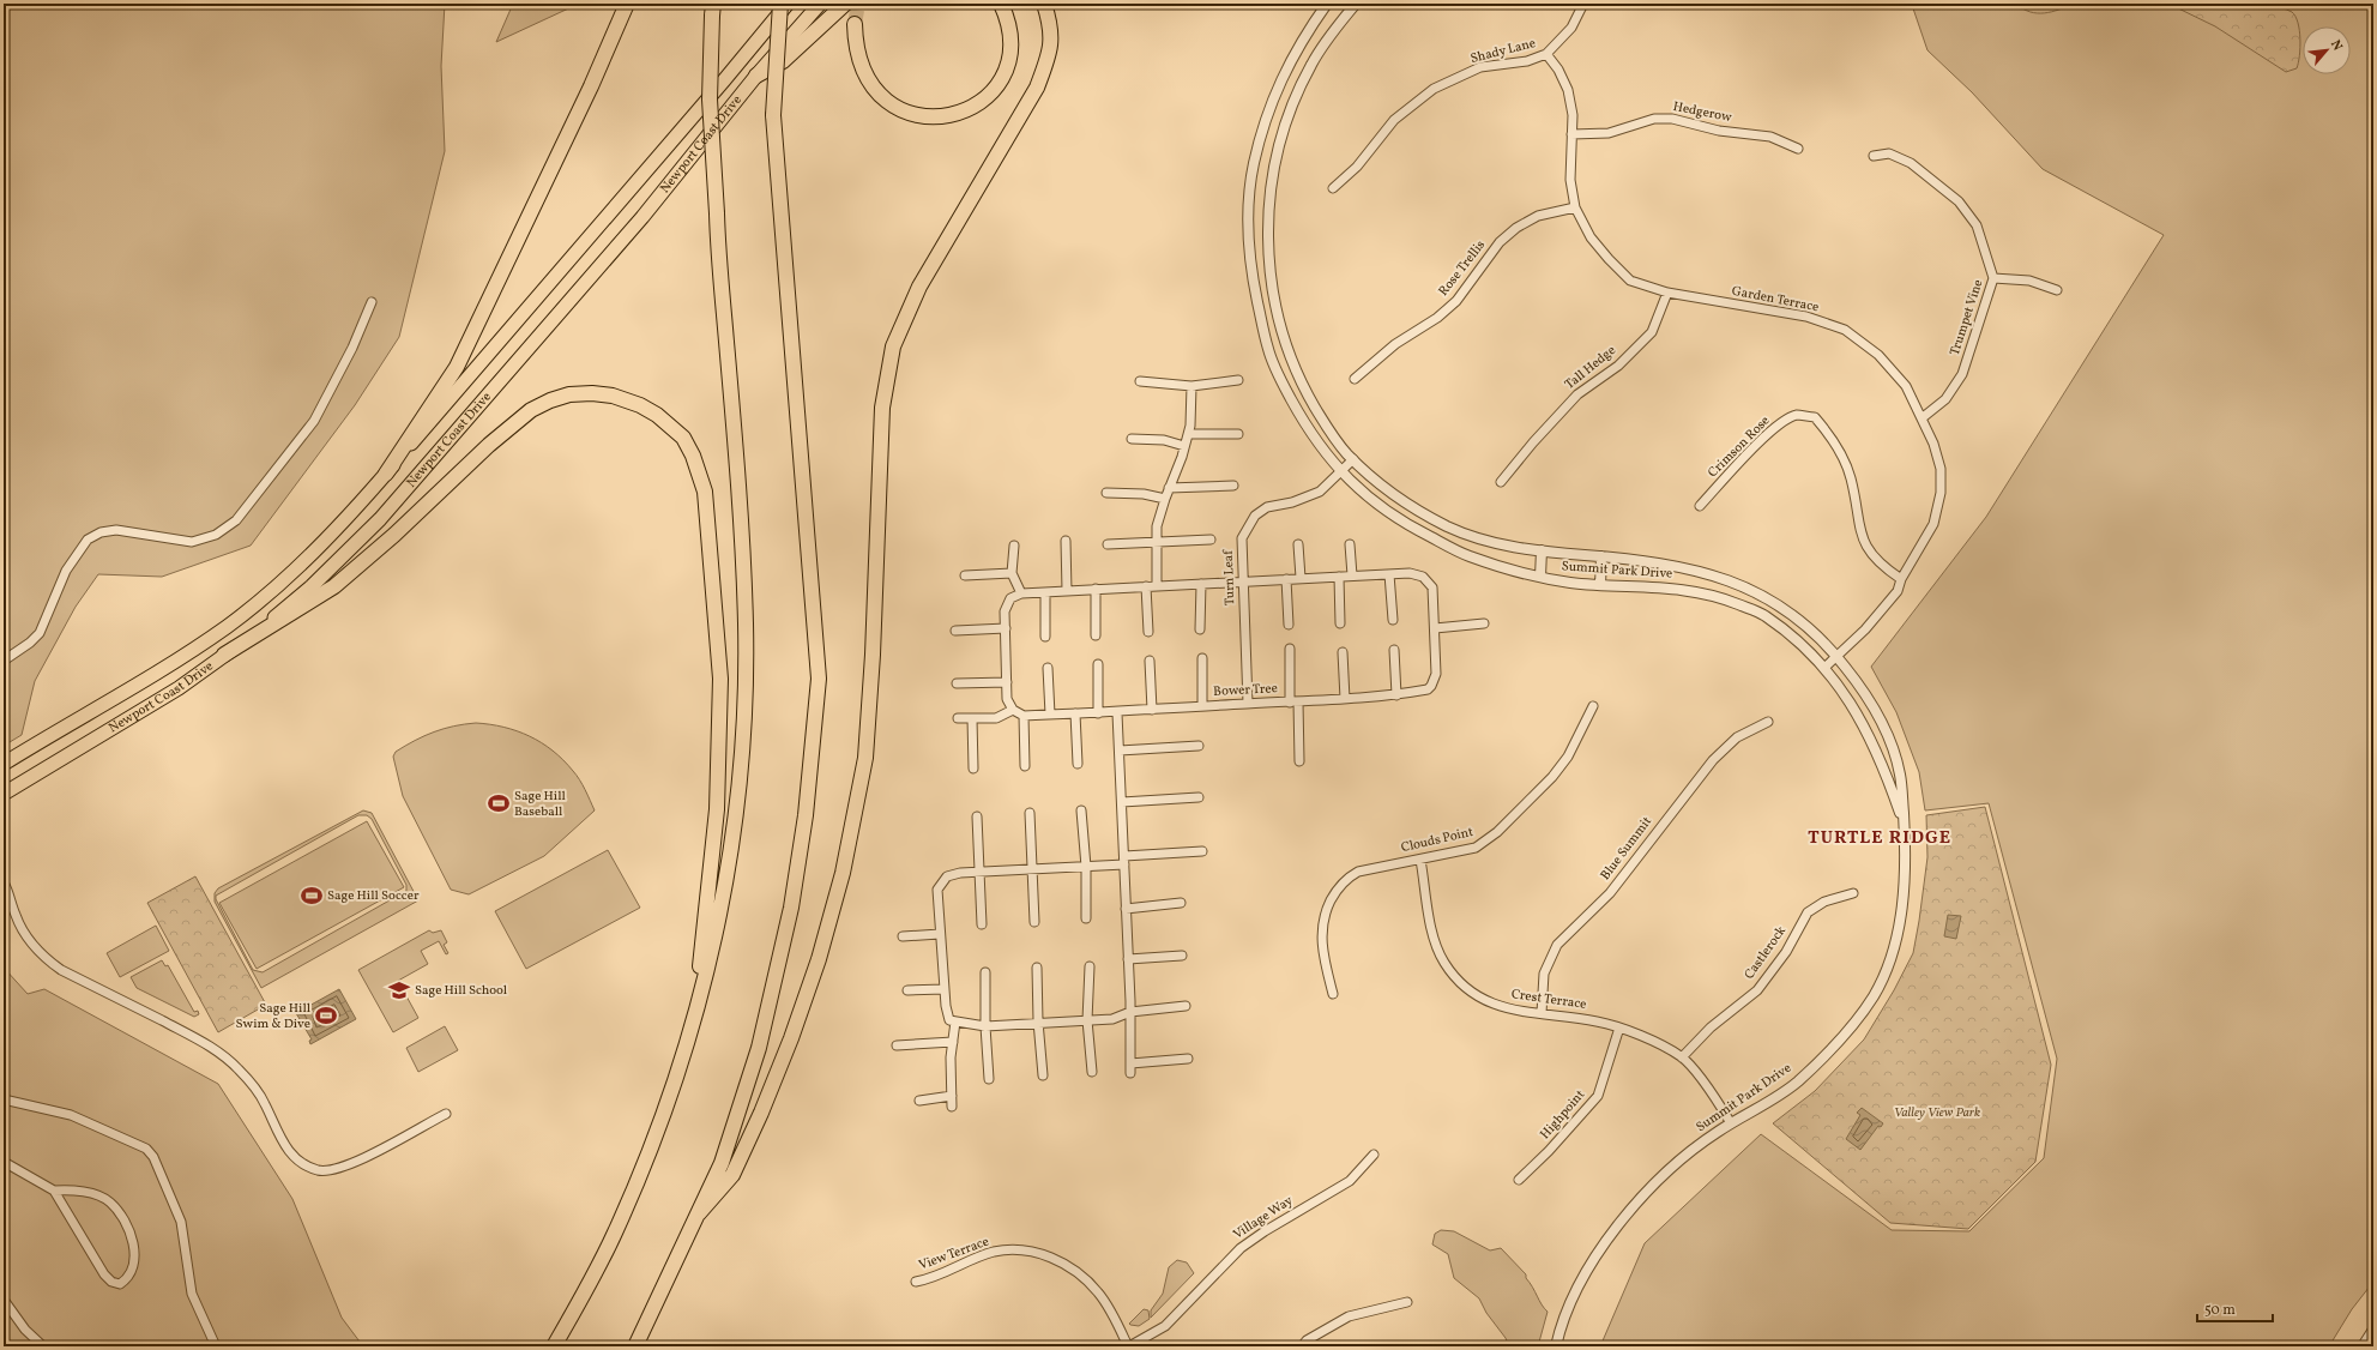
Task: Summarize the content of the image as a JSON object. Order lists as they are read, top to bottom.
{
  "streets": {
    "main road": ["Newport Coast Drive"],
    "street": [
      "Shady Lane",
      "Hedgerow",
      "Rose Trellis",
      "Garden Terrace",
      "Trumpet Vine",
      "Tall Hedge",
      "Crimson Rose",
      "Summit Park Drive",
      "Turn Leaf",
      "Bower Tree",
      "Clouds Point",
      "Blue Summit",
      "Castlerock",
      "Crest Terrace",
      "Highpoint",
      "Village Way",
      "View Terrace"
    ]
  },
  "crossings": [
    ["Shady Lane", "Garden Terrace"],
    ["Hedgerow", "Garden Terrace"],
    ["Rose Trellis", "Garden Terrace"],
    ["Garden Terrace", "Trumpet Vine"],
    ["Garden Terrace", "Tall Hedge"],
    ["Garden Terrace", "Crimson Rose"],
    ["Garden Terrace", "Summit Park Drive"],
    ["Summit Park Drive", "Turn Leaf"],
    ["Summit Park Drive", "Crest Terrace"],
    ["Turn Leaf", "Bower Tree"],
    ["Clouds Point", "Crest Terrace"],
    ["Blue Summit", "Crest Terrace"],
    ["Castlerock", "Crest Terrace"],
    ["Crest Terrace", "Highpoint"],
    ["Village Way", "View Terrace"]
  ],
  "districts": ["TURTLE RIDGE"],
  "parks": ["Valley View Park"],
  "places": {
    "sports": ["Sage Hill Baseball", "Sage Hill Soccer", "Sage Hill Swim & Dive"],
    "school or university": ["Sage Hill School"]
  },
  "scale_bar": "50 m",
  "north": "top right"
}
